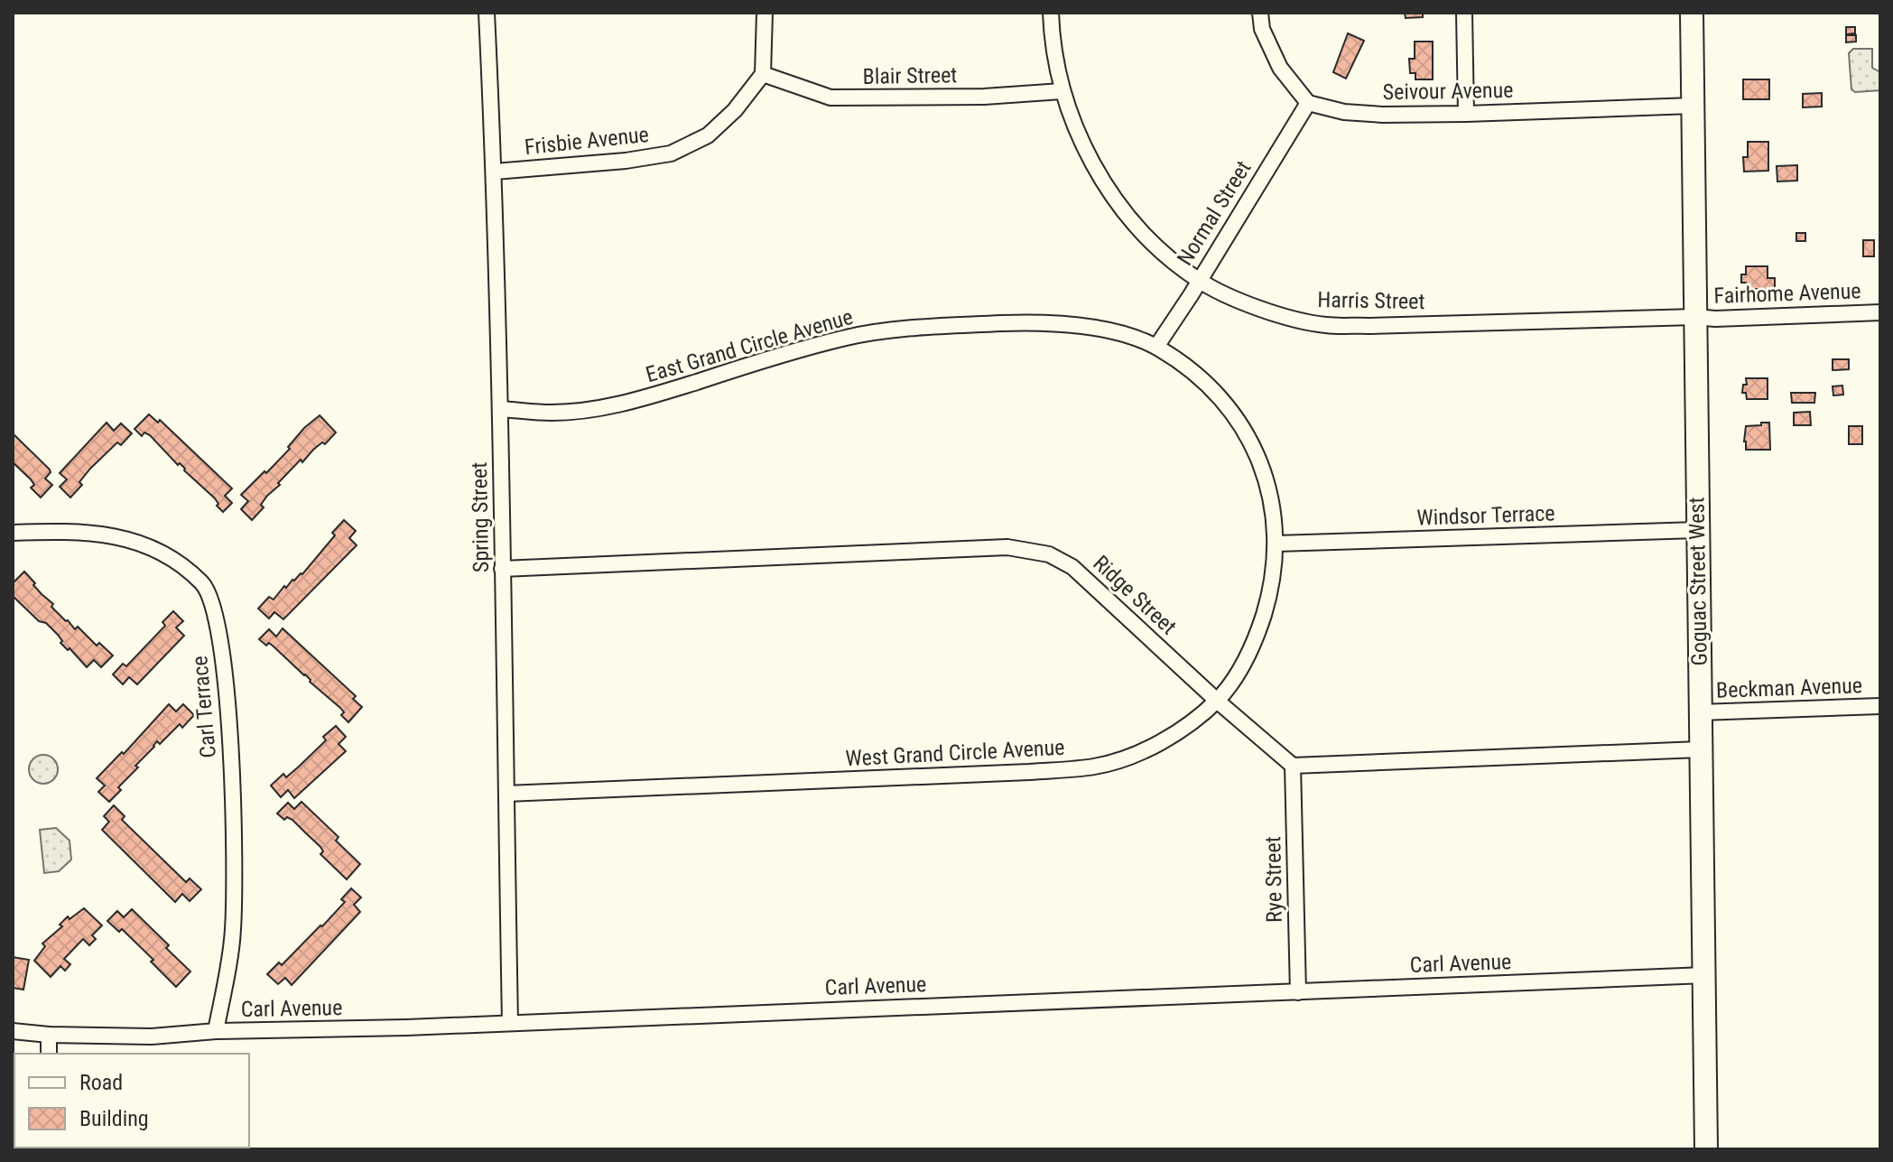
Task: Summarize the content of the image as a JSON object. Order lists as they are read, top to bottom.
{
  "streets": {
    "street": [
      "Blair Street",
      "Seivour Avenue",
      "Frisbie Avenue",
      "Normal Street",
      "Fairhome Avenue",
      "Harris Street",
      "East Grand Circle Avenue",
      "Windsor Terrace",
      "Spring Street",
      "Goguac Street West",
      "Ridge Street",
      "Beckman Avenue",
      "Carl Terrace",
      "West Grand Circle Avenue",
      "Rye Street",
      "Carl Avenue"
    ]
  },
  "crossings": [
    ["Blair Street", "Frisbie Avenue"],
    ["Blair Street", "Harris Street"],
    ["Seivour Avenue", "Normal Street"],
    ["Seivour Avenue", "Goguac Street West"],
    ["Frisbie Avenue", "Spring Street"],
    ["Normal Street", "Harris Street"],
    ["Normal Street", "East Grand Circle Avenue"],
    ["Fairhome Avenue", "Harris Street"],
    ["Fairhome Avenue", "Goguac Street West"],
    ["Harris Street", "Goguac Street West"],
    ["East Grand Circle Avenue", "Windsor Terrace"],
    ["East Grand Circle Avenue", "Spring Street"],
    ["East Grand Circle Avenue", "West Grand Circle Avenue"],
    ["Windsor Terrace", "Goguac Street West"],
    ["Windsor Terrace", "West Grand Circle Avenue"],
    ["Spring Street", "Ridge Street"],
    ["Spring Street", "West Grand Circle Avenue"],
    ["Spring Street", "Carl Avenue"],
    ["Goguac Street West", "Beckman Avenue"],
    ["Goguac Street West", "Carl Avenue"],
    ["Ridge Street", "West Grand Circle Avenue"],
    ["Ridge Street", "Rye Street"],
    ["Carl Terrace", "Carl Avenue"],
    ["Rye Street", "Carl Avenue"]
  ],
  "legend": ["Road", "Building"]
}
